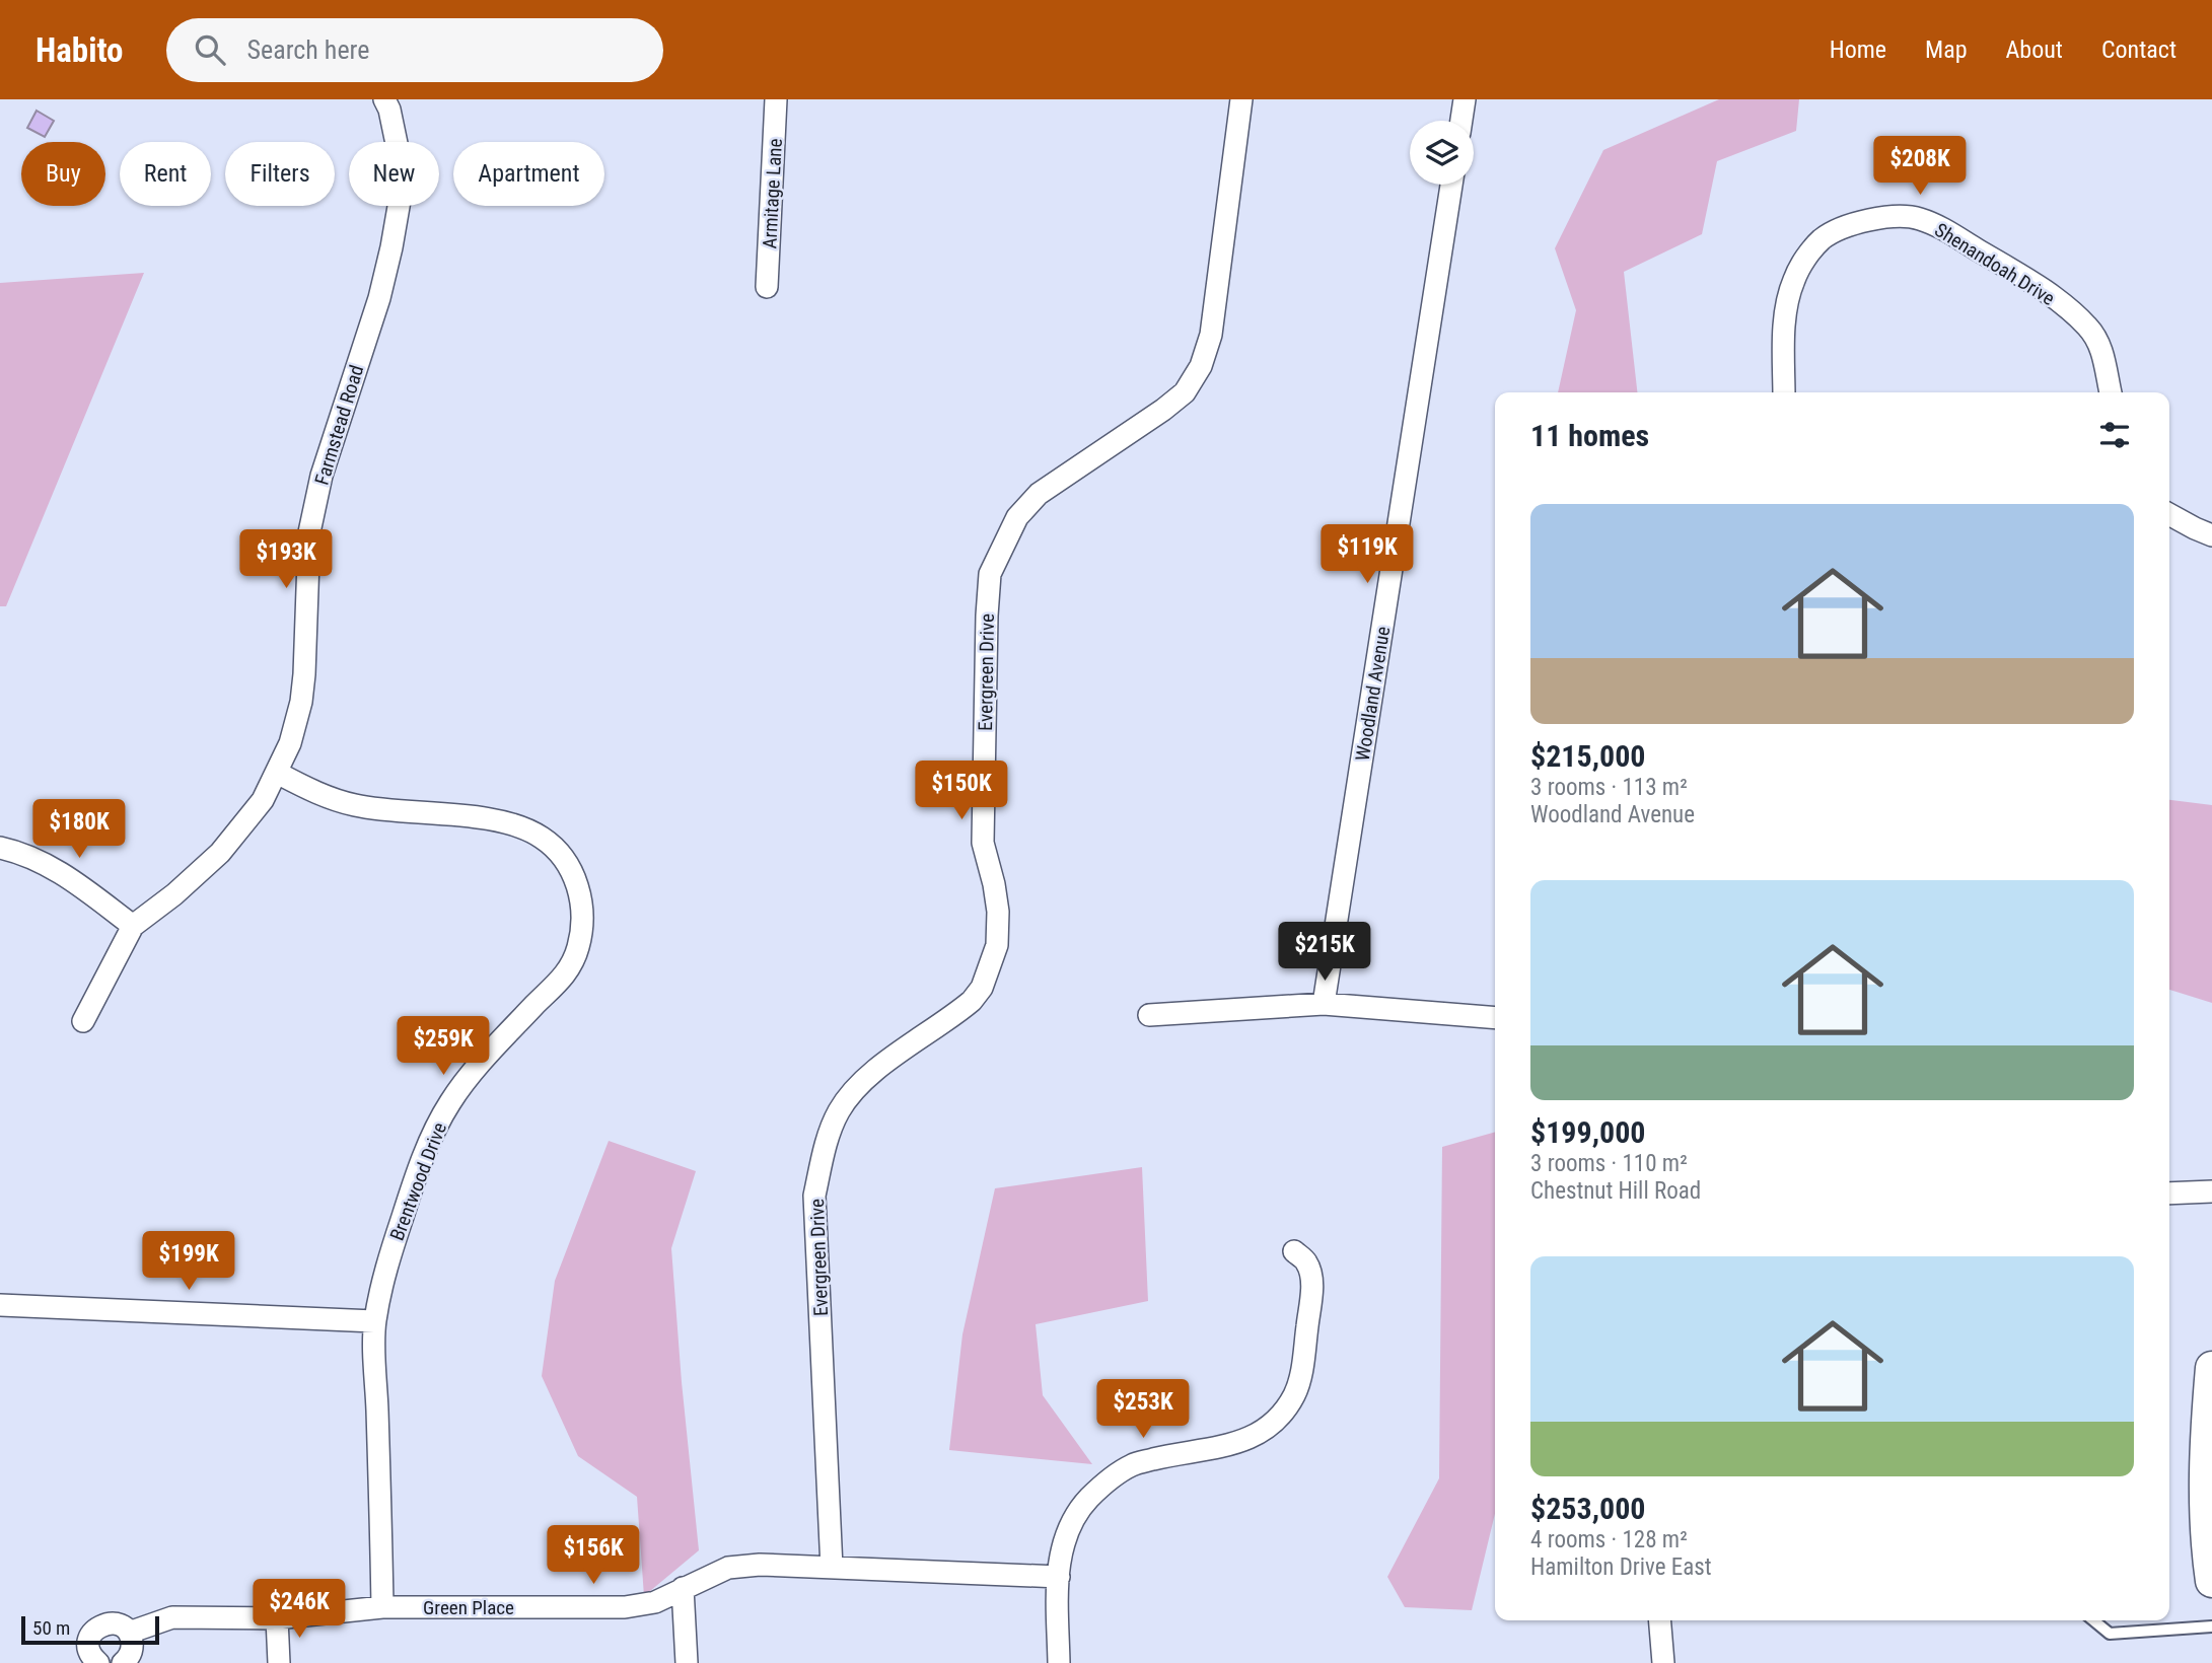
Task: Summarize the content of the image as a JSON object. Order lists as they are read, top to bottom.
{
  "streets": {
    "street": [
      "Armitage Lane",
      "Shenandoah Drive",
      "Farmstead Road",
      "Evergreen Drive",
      "Woodland Avenue",
      "Brentwood Drive",
      "Green Place"
    ]
  },
  "crossings": [
    ["Farmstead Road", "Brentwood Drive"],
    ["Evergreen Drive", "Green Place"],
    ["Brentwood Drive", "Green Place"]
  ],
  "scale_bar": "50 m",
  "page": {
    "header": "Habito",
    "search": "Search here",
    "nav": [
      "Home",
      "Map",
      "About",
      "Contact"
    ],
    "price": [
      "$208K",
      "$119K",
      "$193K",
      "$150K",
      "$180K",
      "$215K",
      "$259K",
      "$199K",
      "$253K",
      "$156K",
      "$246K"
    ],
    "chip": [
      "Buy",
      "Rent",
      "Filters",
      "New",
      "Apartment"
    ],
    "heading": "11 homes",
    "list": [
      {
        "name": "$215,000",
        "note": "3 rooms · 113 m² · Woodland Avenue"
      },
      {
        "name": "$199,000",
        "note": "3 rooms · 110 m² · Chestnut Hill Road"
      },
      {
        "name": "$253,000",
        "note": "4 rooms · 128 m² · Hamilton Drive East"
      }
    ],
    "scale": "50 m"
  }
}
